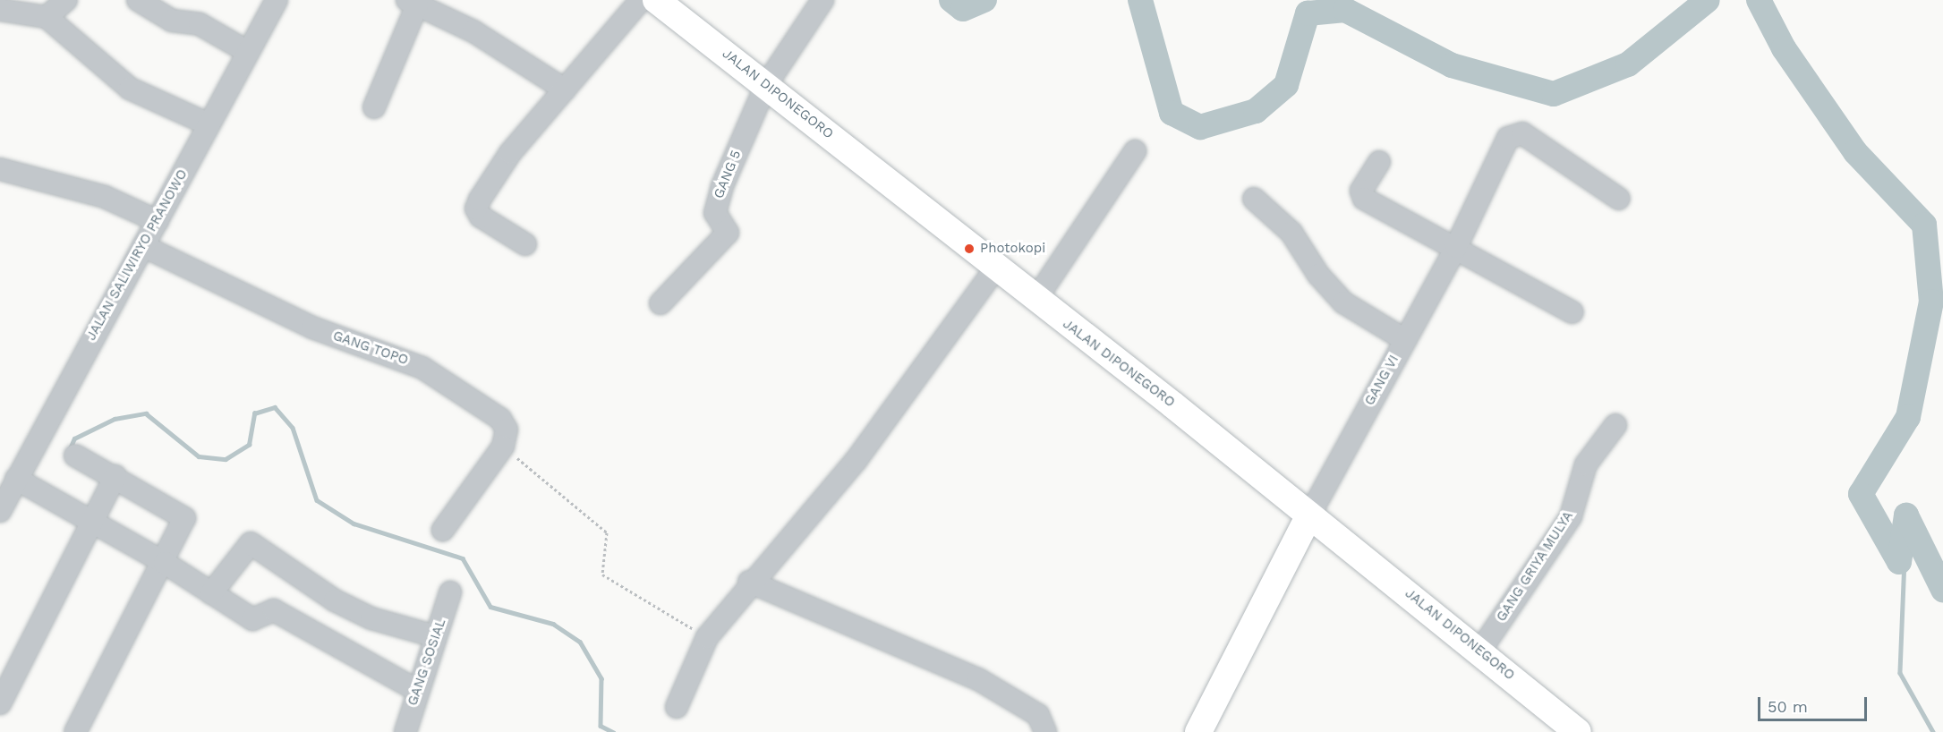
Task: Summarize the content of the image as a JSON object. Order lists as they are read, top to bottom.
{
  "streets": {
    "main road": ["JALAN DIPONEGORO"],
    "street": [
      "GANG 5",
      "JALAN SALIWIRYO PRANOWO",
      "GANG TOPO",
      "GANG VI",
      "GANG GRIYA MULYA",
      "GANG SOSIAL"
    ]
  },
  "crossings": [
    ["JALAN DIPONEGORO", "GANG 5"],
    ["JALAN DIPONEGORO", "GANG VI"],
    ["JALAN DIPONEGORO", "GANG GRIYA MULYA"],
    ["JALAN SALIWIRYO PRANOWO", "GANG TOPO"]
  ],
  "places": ["Photokopi"],
  "scale_bar": "50 m"
}
